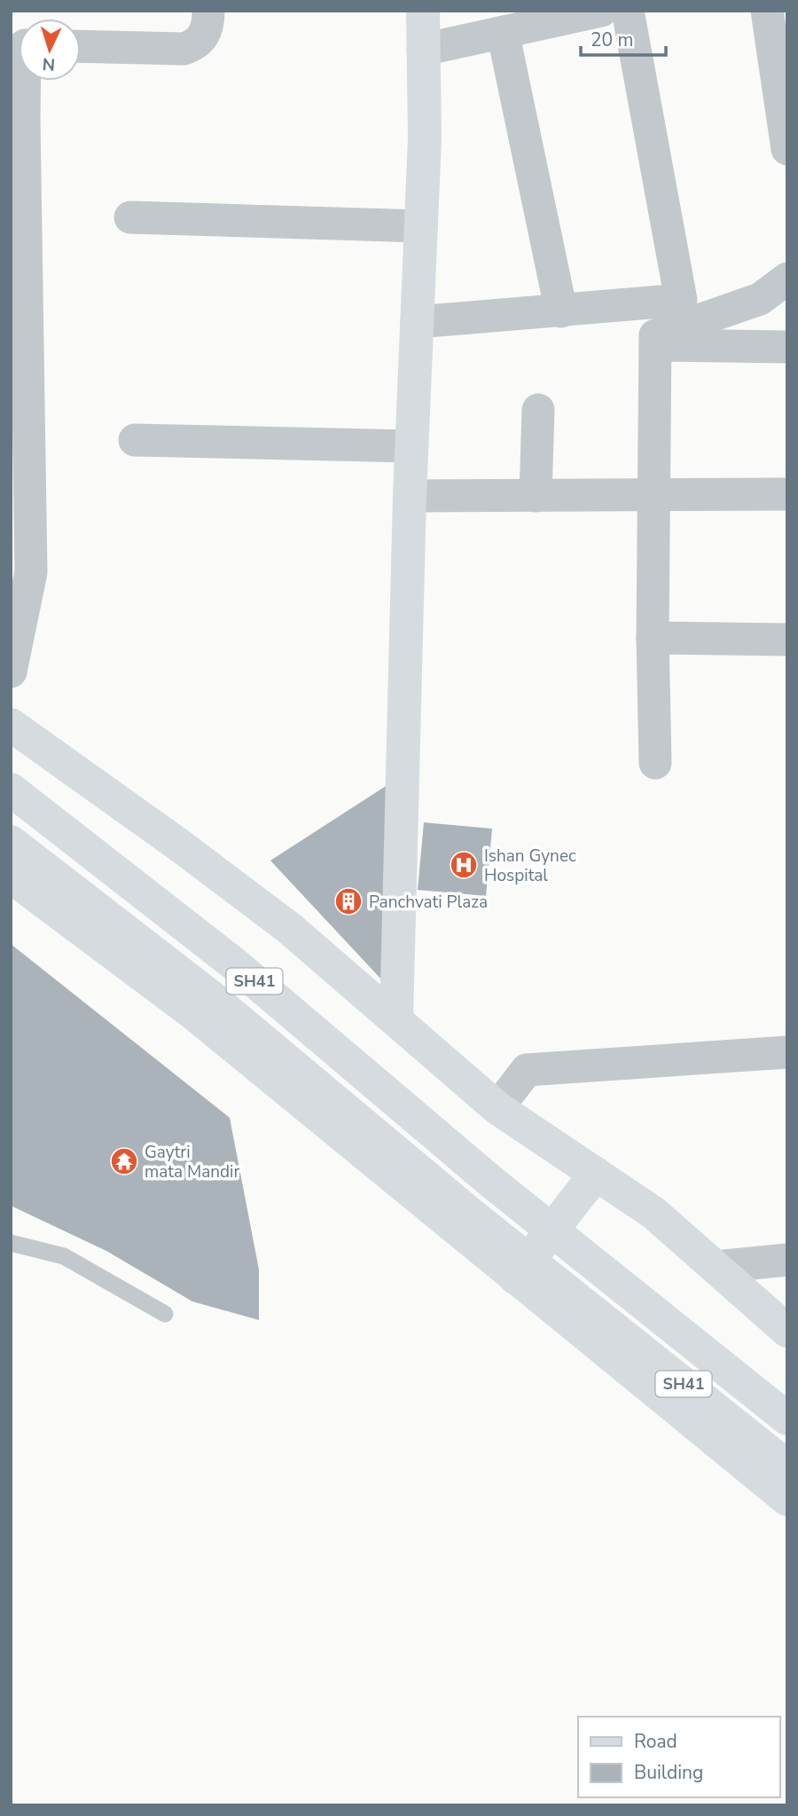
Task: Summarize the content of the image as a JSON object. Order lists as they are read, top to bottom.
{
  "streets": {
    "street": ["SH41"]
  },
  "places": {
    "hospital": ["Ishan Gynec Hospital"],
    "building": ["Panchvati Plaza"],
    "temple": ["Gaytri mata Mandir"]
  },
  "legend": ["Road", "Building"],
  "scale_bar": "20 m",
  "north": "bottom"
}
